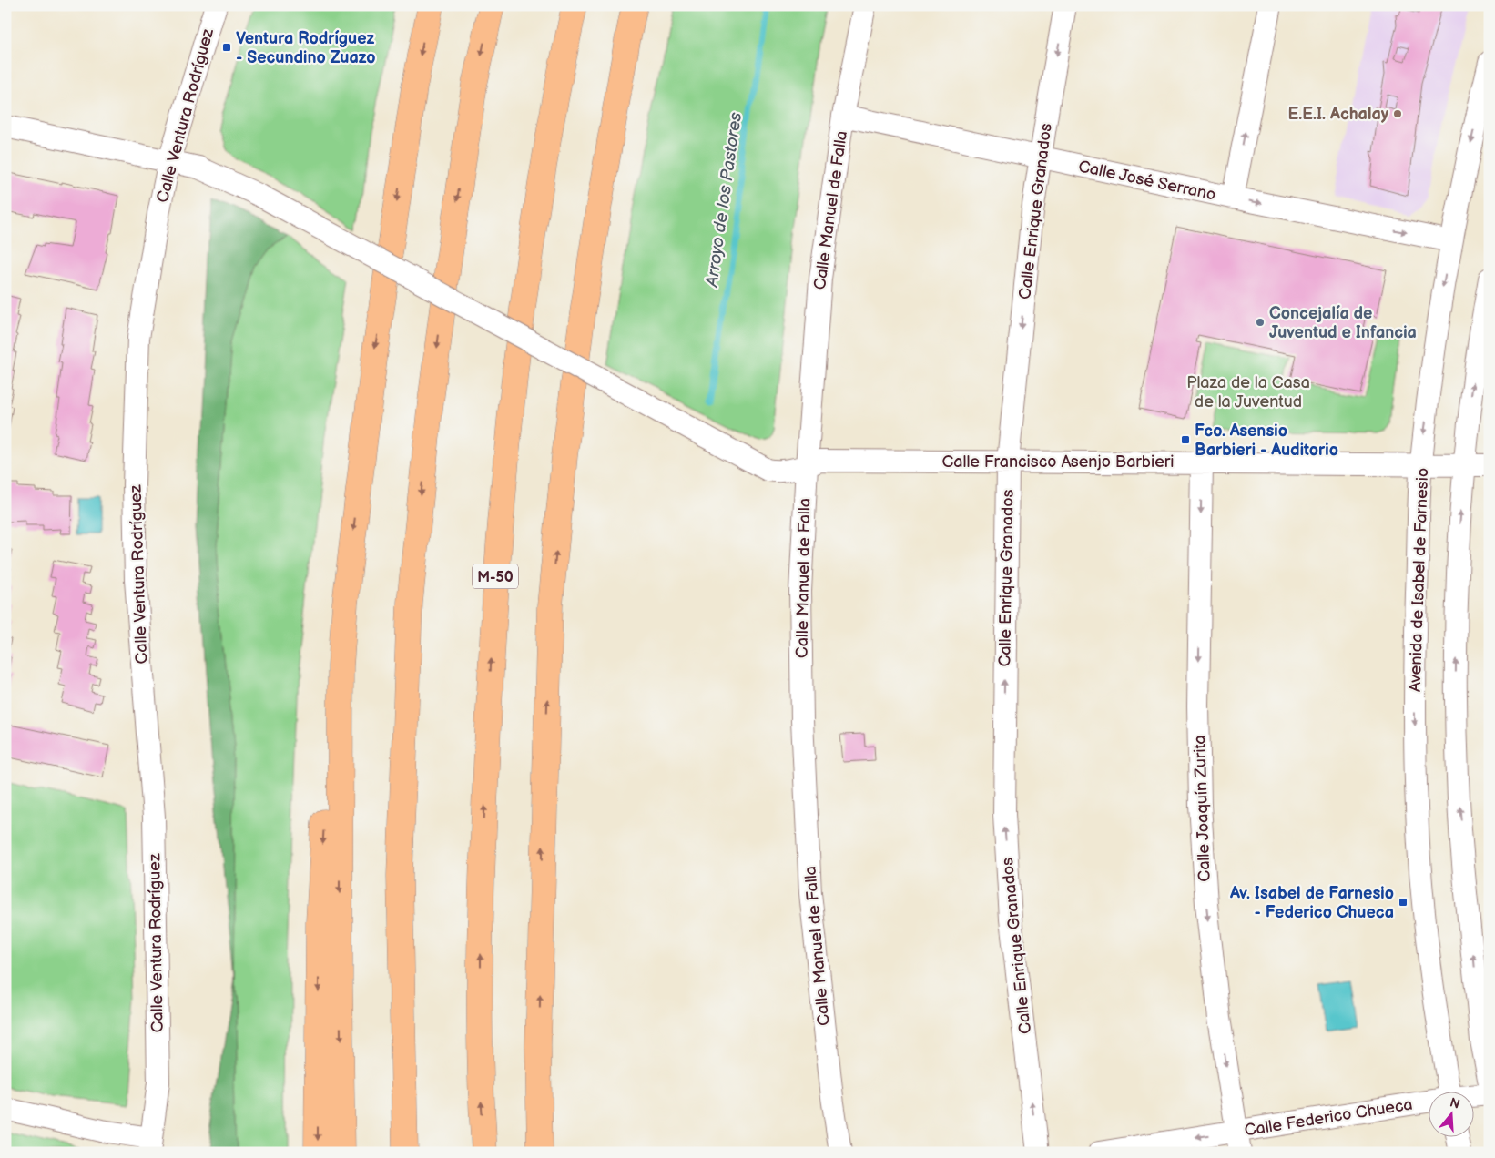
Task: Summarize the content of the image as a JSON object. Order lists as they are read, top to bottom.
{
  "streets": {
    "highway": ["M-50"],
    "street": [
      "Calle Ventura Rodríguez",
      "Calle José Serrano",
      "Calle Manuel de Falla",
      "Calle Enrique Granados",
      "Calle Francisco Asenjo Barbieri",
      "Avenida de Isabel de Farnesio",
      "Calle Joaquín Zurita",
      "Calle Federico Chueca"
    ]
  },
  "crossings": [
    ["Calle Ventura Rodríguez", "Calle Francisco Asenjo Barbieri"],
    ["Calle José Serrano", "Calle Manuel de Falla"],
    ["Calle José Serrano", "Calle Enrique Granados"],
    ["Calle José Serrano", "Avenida de Isabel de Farnesio"],
    ["Calle Manuel de Falla", "Calle Francisco Asenjo Barbieri"],
    ["Calle Enrique Granados", "Calle Francisco Asenjo Barbieri"],
    ["Calle Francisco Asenjo Barbieri", "Avenida de Isabel de Farnesio"],
    ["Calle Francisco Asenjo Barbieri", "Calle Joaquín Zurita"],
    ["Calle Joaquín Zurita", "Calle Federico Chueca"]
  ],
  "one_way": ["Calle José Serrano", "Calle Joaquín Zurita", "Calle Federico Chueca"],
  "water": ["Arroyo de los Pastores"],
  "parks": ["Plaza de la Casa de la Juventud"],
  "places": {
    "transit": ["Ventura Rodríguez - Secundino Zuazo", "Fco. Asensio Barbieri - Auditorio", "Av. Isabel de Farnesio - Federico Chueca"],
    "other": ["E.E.I. Achalay", "Concejalía de Juventud e Infancia"]
  },
  "north": "top"
}
